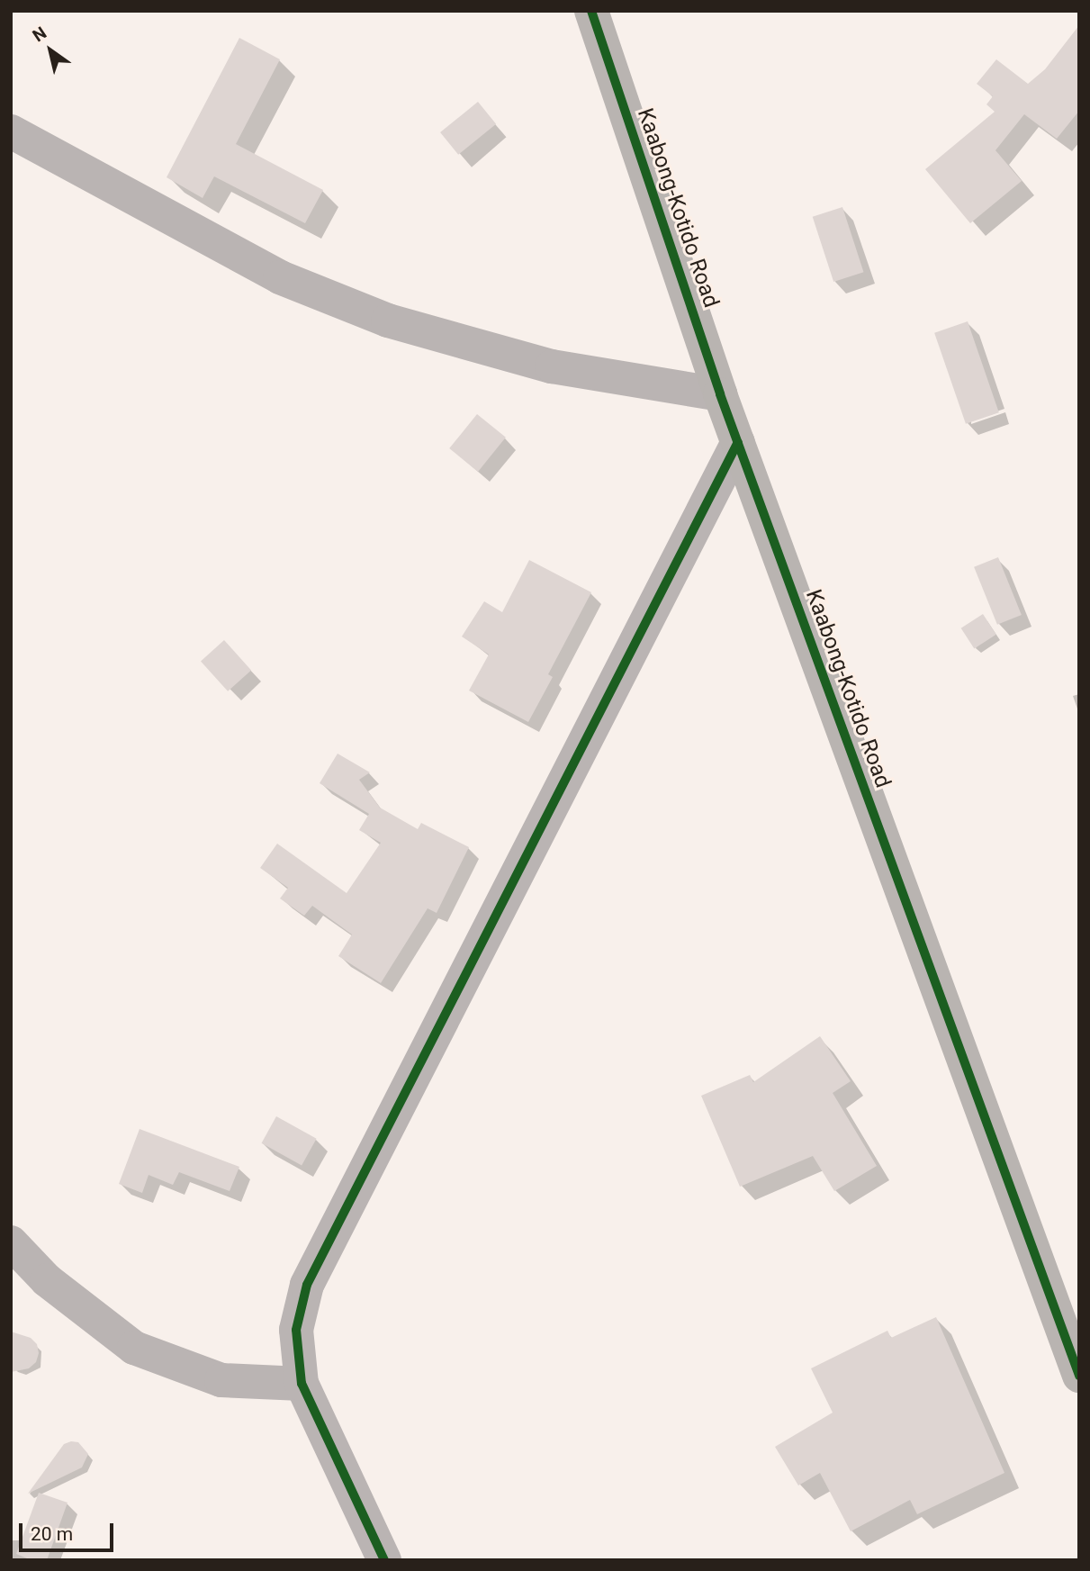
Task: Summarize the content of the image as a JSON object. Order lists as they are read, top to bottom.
{
  "streets": {
    "street": ["Kaabong-Kotido Road"]
  },
  "scale_bar": "20 m",
  "north": "top left"
}
